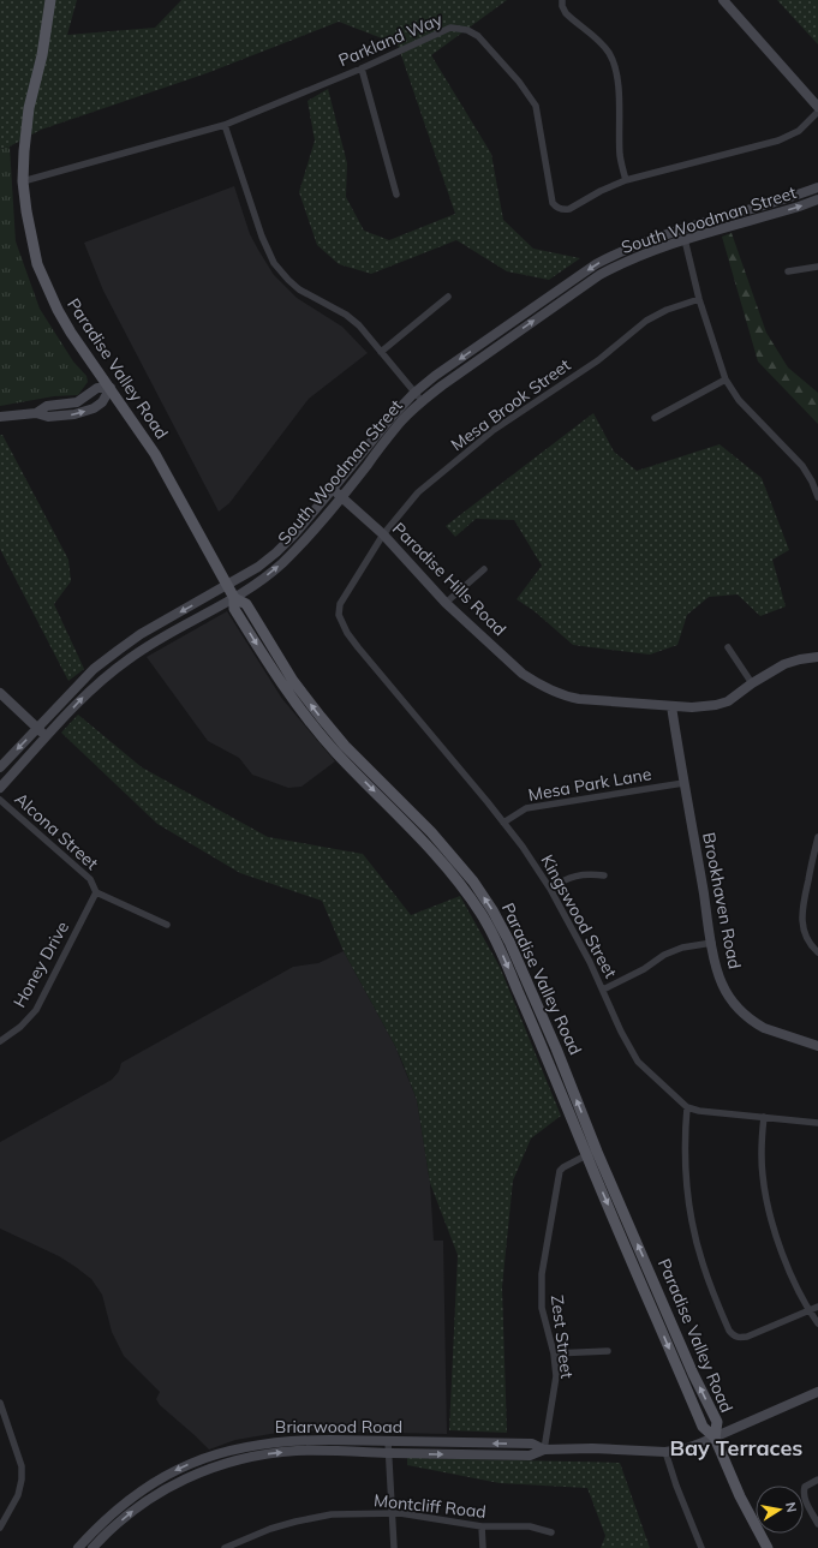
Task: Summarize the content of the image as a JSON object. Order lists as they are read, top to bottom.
{
  "streets": {
    "main road": [
      "South Woodman Street",
      "Paradise Valley Road",
      "Paradise Hills Road",
      "Brookhaven Road",
      "Briarwood Road"
    ],
    "street": [
      "Parkland Way",
      "Mesa Brook Street",
      "Mesa Park Lane",
      "Alcona Street",
      "Kingswood Street",
      "Honey Drive",
      "Zest Street",
      "Montcliff Road"
    ]
  },
  "crossings": [
    ["Parkland Way", "Paradise Valley Road"],
    ["South Woodman Street", "Paradise Valley Road"],
    ["South Woodman Street", "Paradise Hills Road"],
    ["Paradise Valley Road", "Zest Street"],
    ["Paradise Valley Road", "Briarwood Road"],
    ["Mesa Brook Street", "Paradise Hills Road"],
    ["Mesa Brook Street", "Kingswood Street"],
    ["Paradise Hills Road", "Brookhaven Road"],
    ["Mesa Park Lane", "Brookhaven Road"],
    ["Mesa Park Lane", "Kingswood Street"],
    ["Alcona Street", "Honey Drive"],
    ["Zest Street", "Briarwood Road"]
  ],
  "districts": ["Bay Terraces"],
  "north": "right"
}
